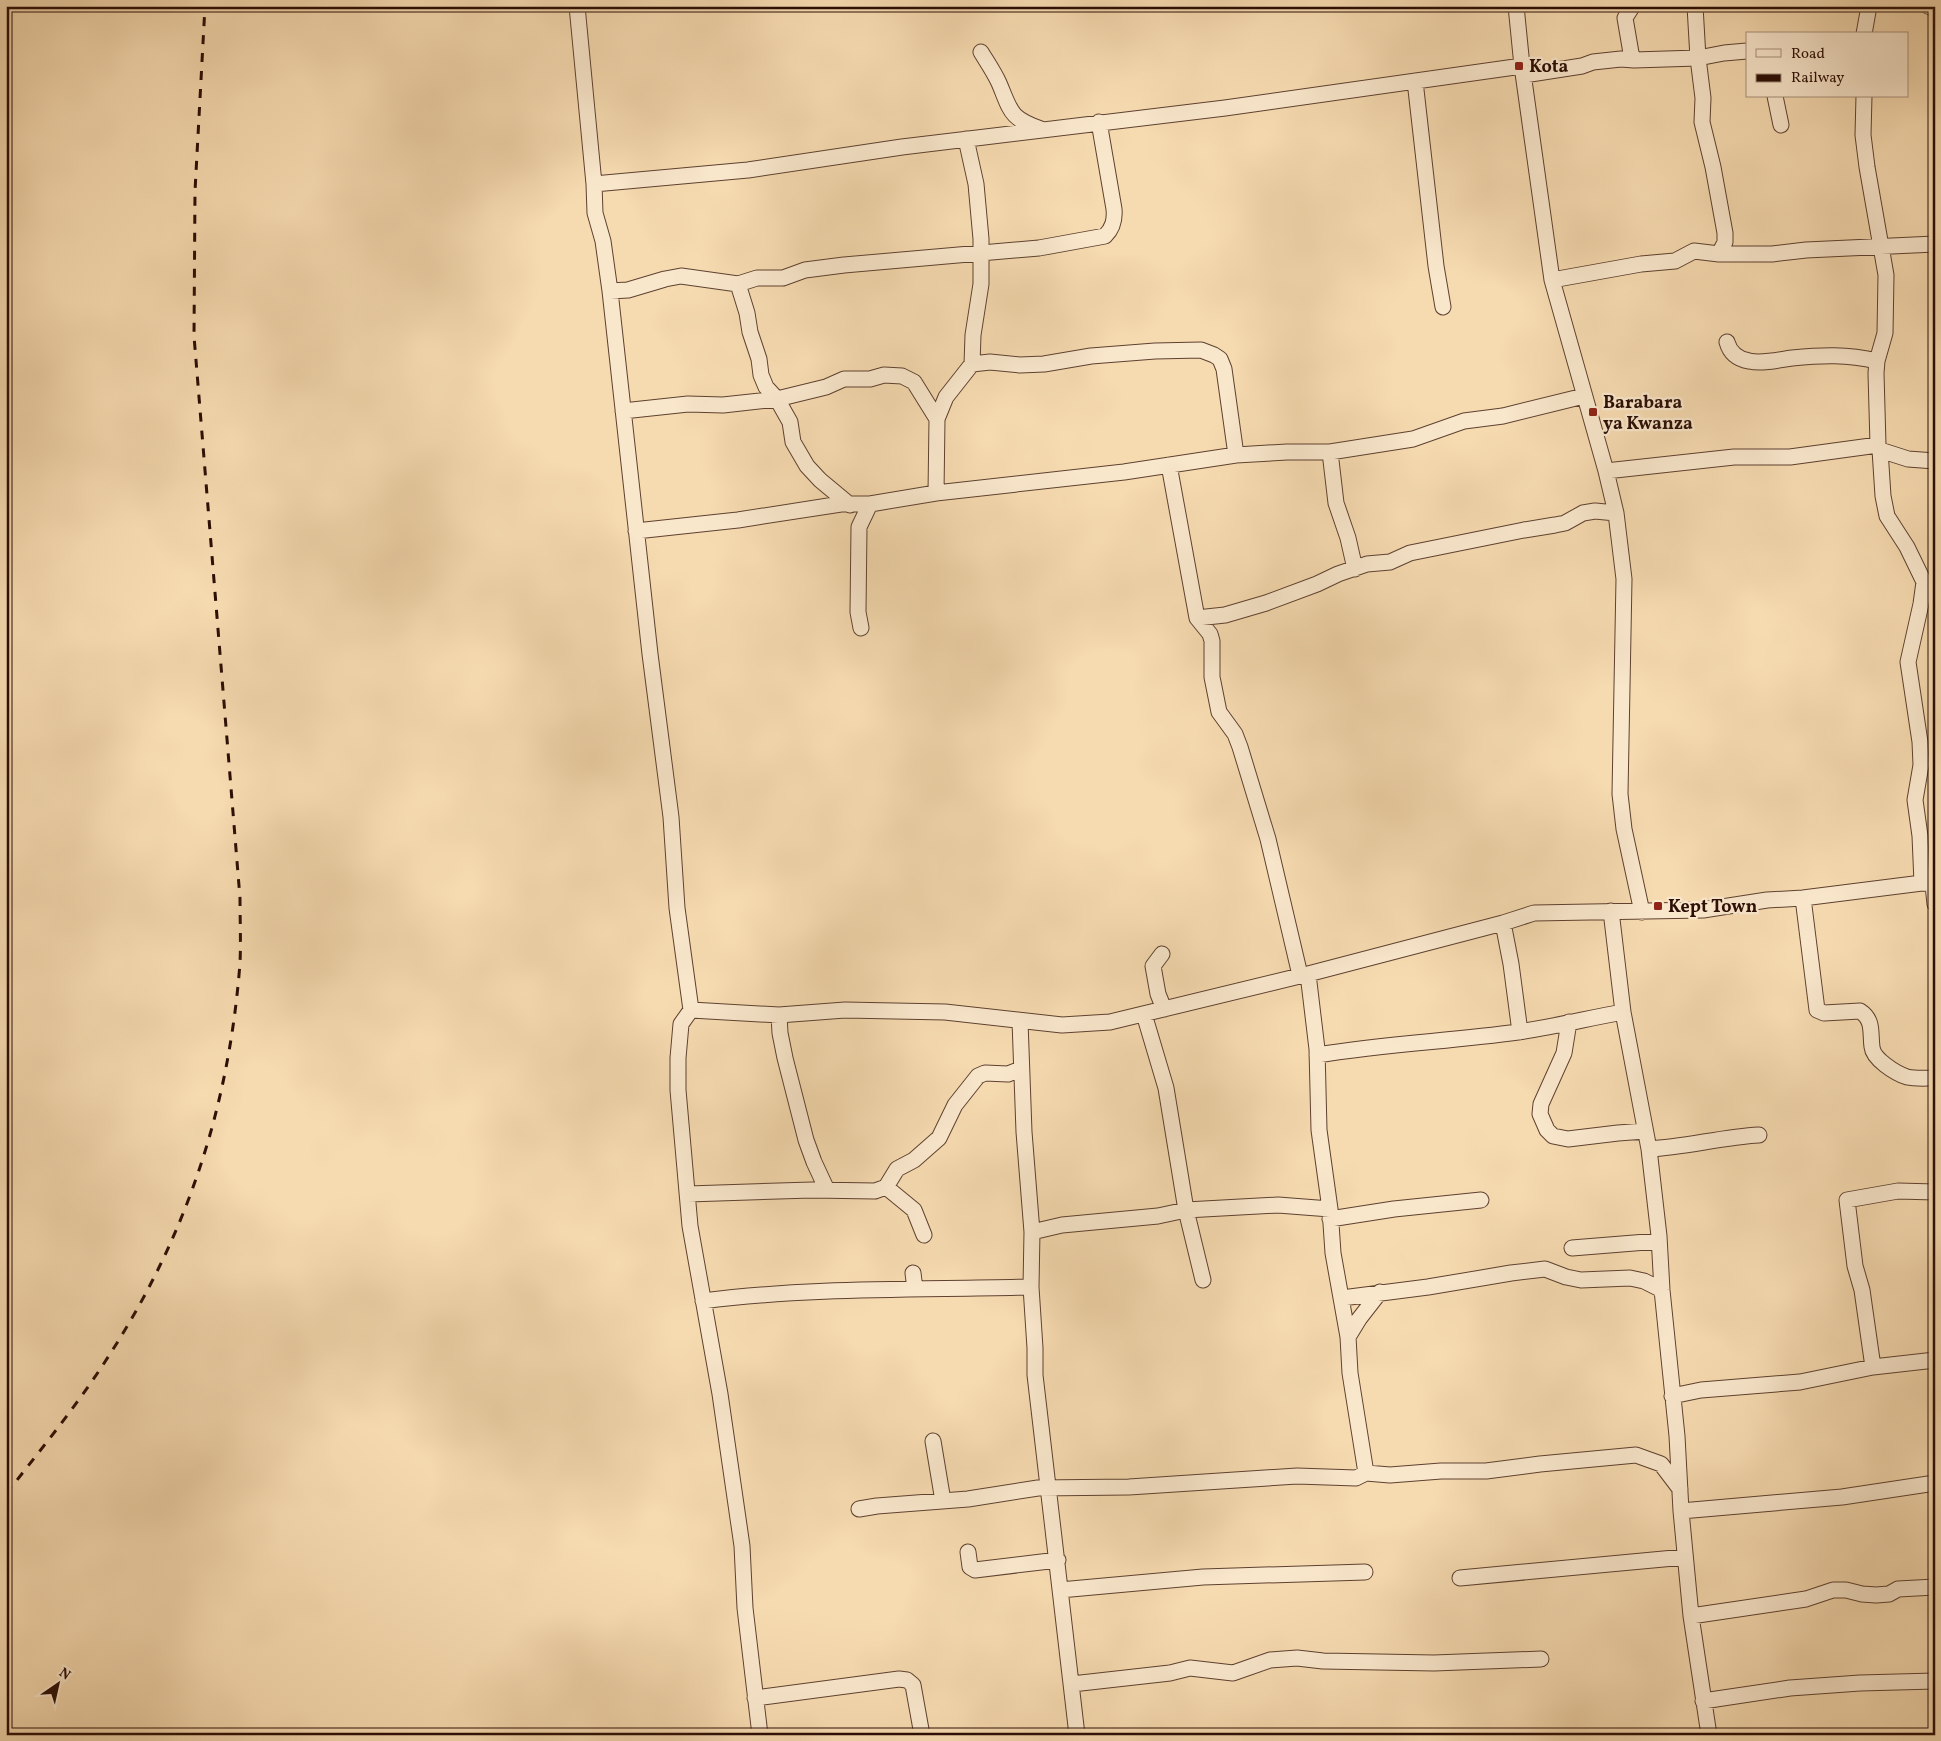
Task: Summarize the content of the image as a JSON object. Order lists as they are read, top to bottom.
{
  "places": {
    "transit": ["Kota", "Barabara ya Kwanza", "Kept Town"]
  },
  "legend": ["Road", "Railway"],
  "north": "top right"
}
